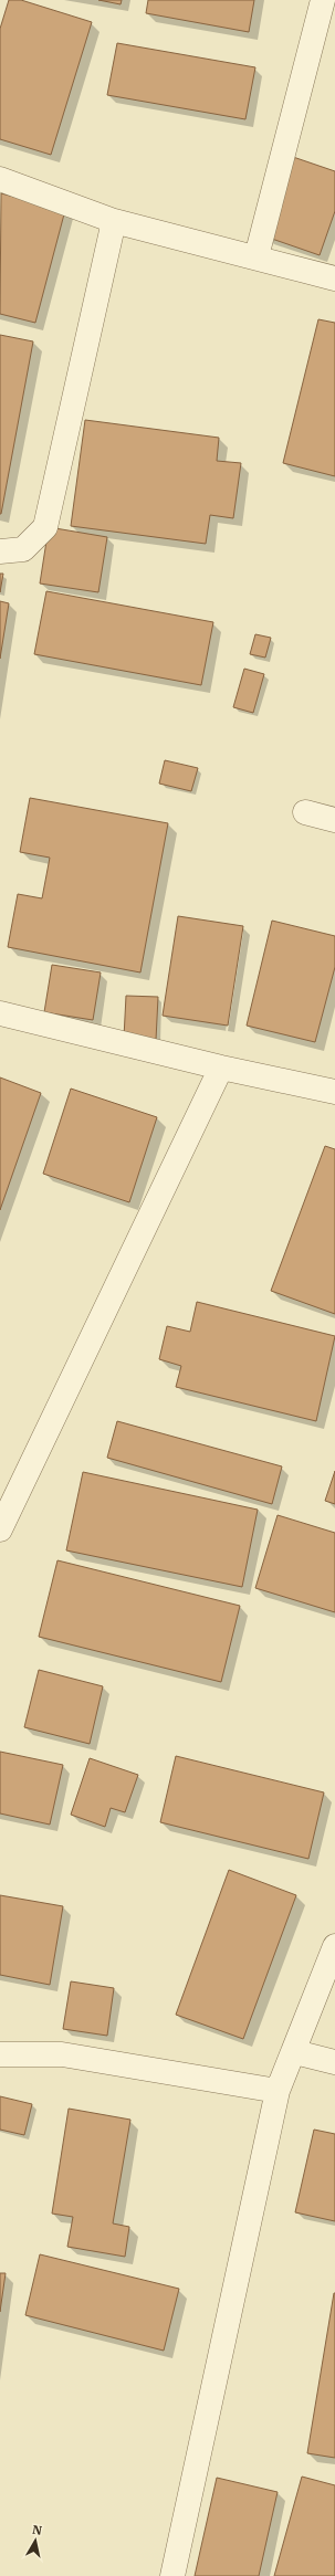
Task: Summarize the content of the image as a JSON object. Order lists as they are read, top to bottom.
{
  "north": "top"
}
